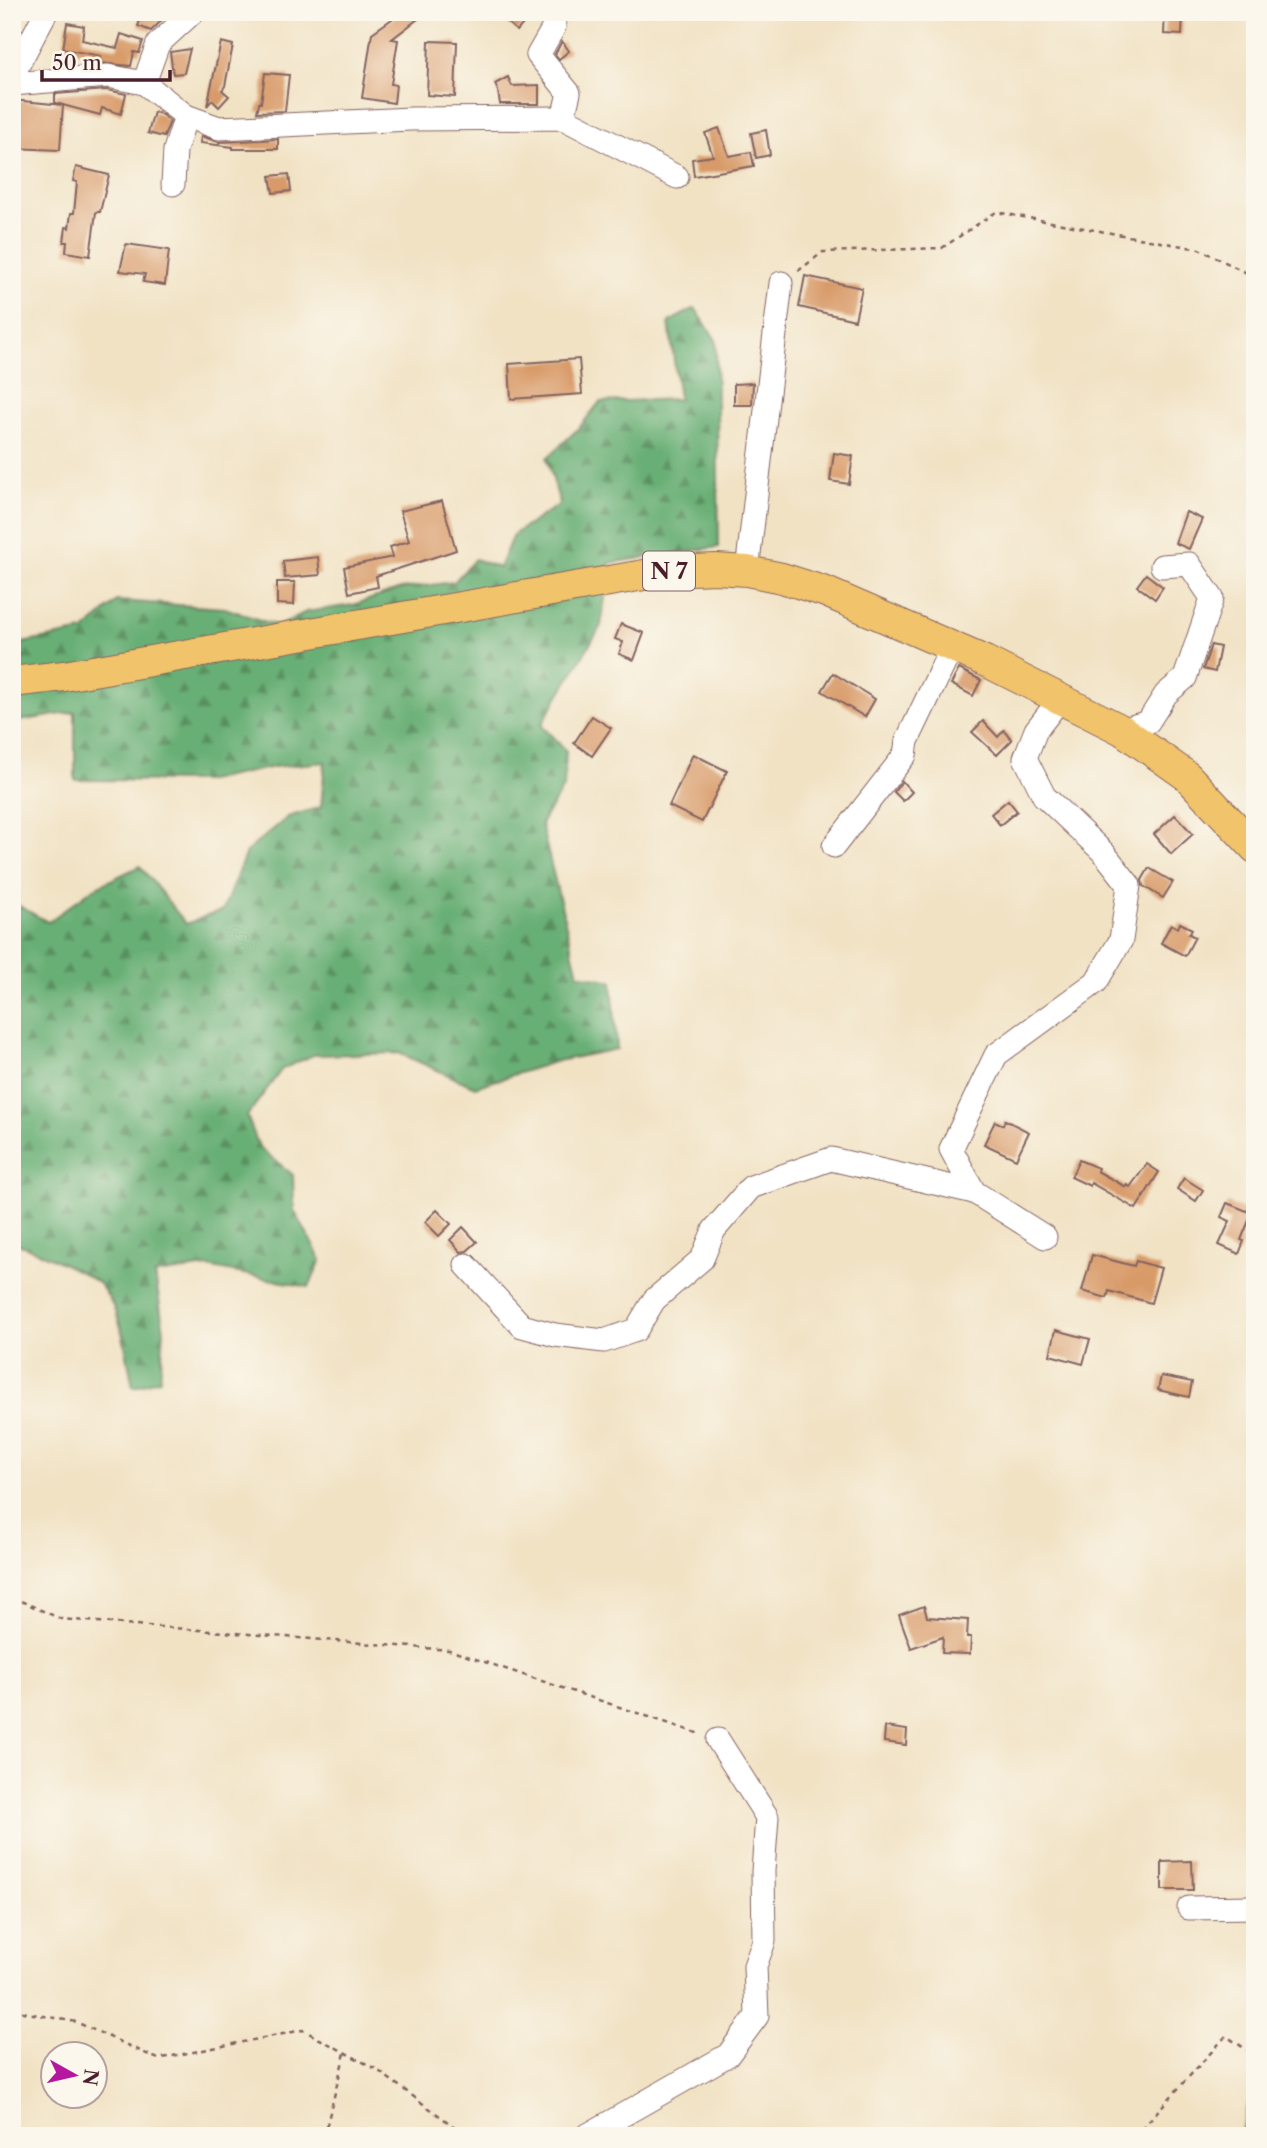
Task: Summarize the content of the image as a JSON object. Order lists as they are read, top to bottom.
{
  "streets": {
    "main road": ["N 7"]
  },
  "scale_bar": "50 m",
  "north": "right"
}
